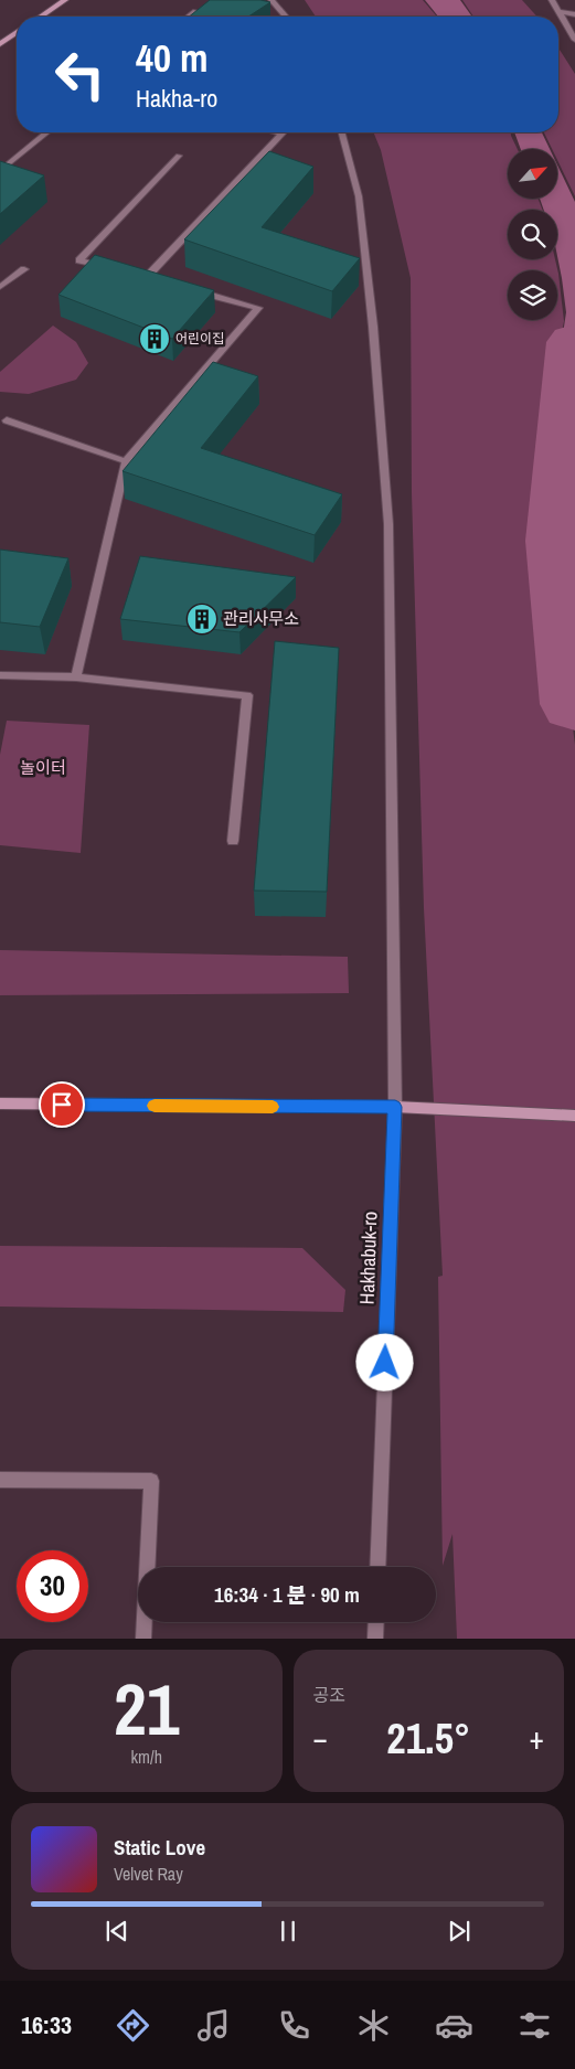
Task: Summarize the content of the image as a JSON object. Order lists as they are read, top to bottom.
{
  "streets": {
    "street": ["Hakhabuk-ro"]
  },
  "parks": ["놀이터"],
  "places": {
    "building": ["어린이집", "관리사무소"]
  },
  "north": "top right",
  "page": {
    "turn": ["40 m", "Hakha-ro"],
    "limit": "30",
    "trip": "16:34 · 1 분 · 90 m",
    "tile": [
      ["21", "km/h"],
      "공조"
    ],
    "heat": ["−", "21.5°", "+"],
    "song": ["Static Love", "Velvet Ray"],
    "tabs": "16:33"
  }
}
